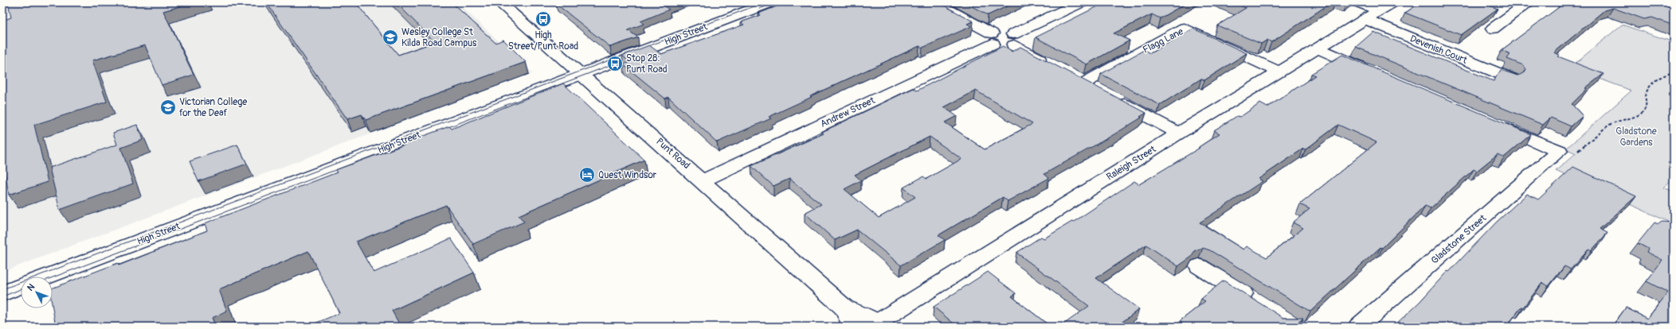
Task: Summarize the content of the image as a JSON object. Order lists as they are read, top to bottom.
{
  "streets": {
    "main road": [
      "High Street",
      "Flagg Lane",
      "Devenish Court",
      "Andrew Street",
      "Punt Road",
      "Raleigh Street",
      "Gladstone Street"
    ]
  },
  "crossings": [
    ["High Street", "Punt Road"],
    ["Flagg Lane", "Raleigh Street"],
    ["Devenish Court", "Raleigh Street"],
    ["Andrew Street", "Punt Road"],
    ["Punt Road", "Raleigh Street"]
  ],
  "parks": ["Gladstone Gardens"],
  "places": {
    "bus stop": ["High Street/Punt Road", "Stop 28: Punt Road"],
    "school or university": ["Wesley College St Kilda Road Campus", "Victorian College for the Deaf"],
    "hotel": ["Quest Windsor"]
  },
  "north": "top left"
}
